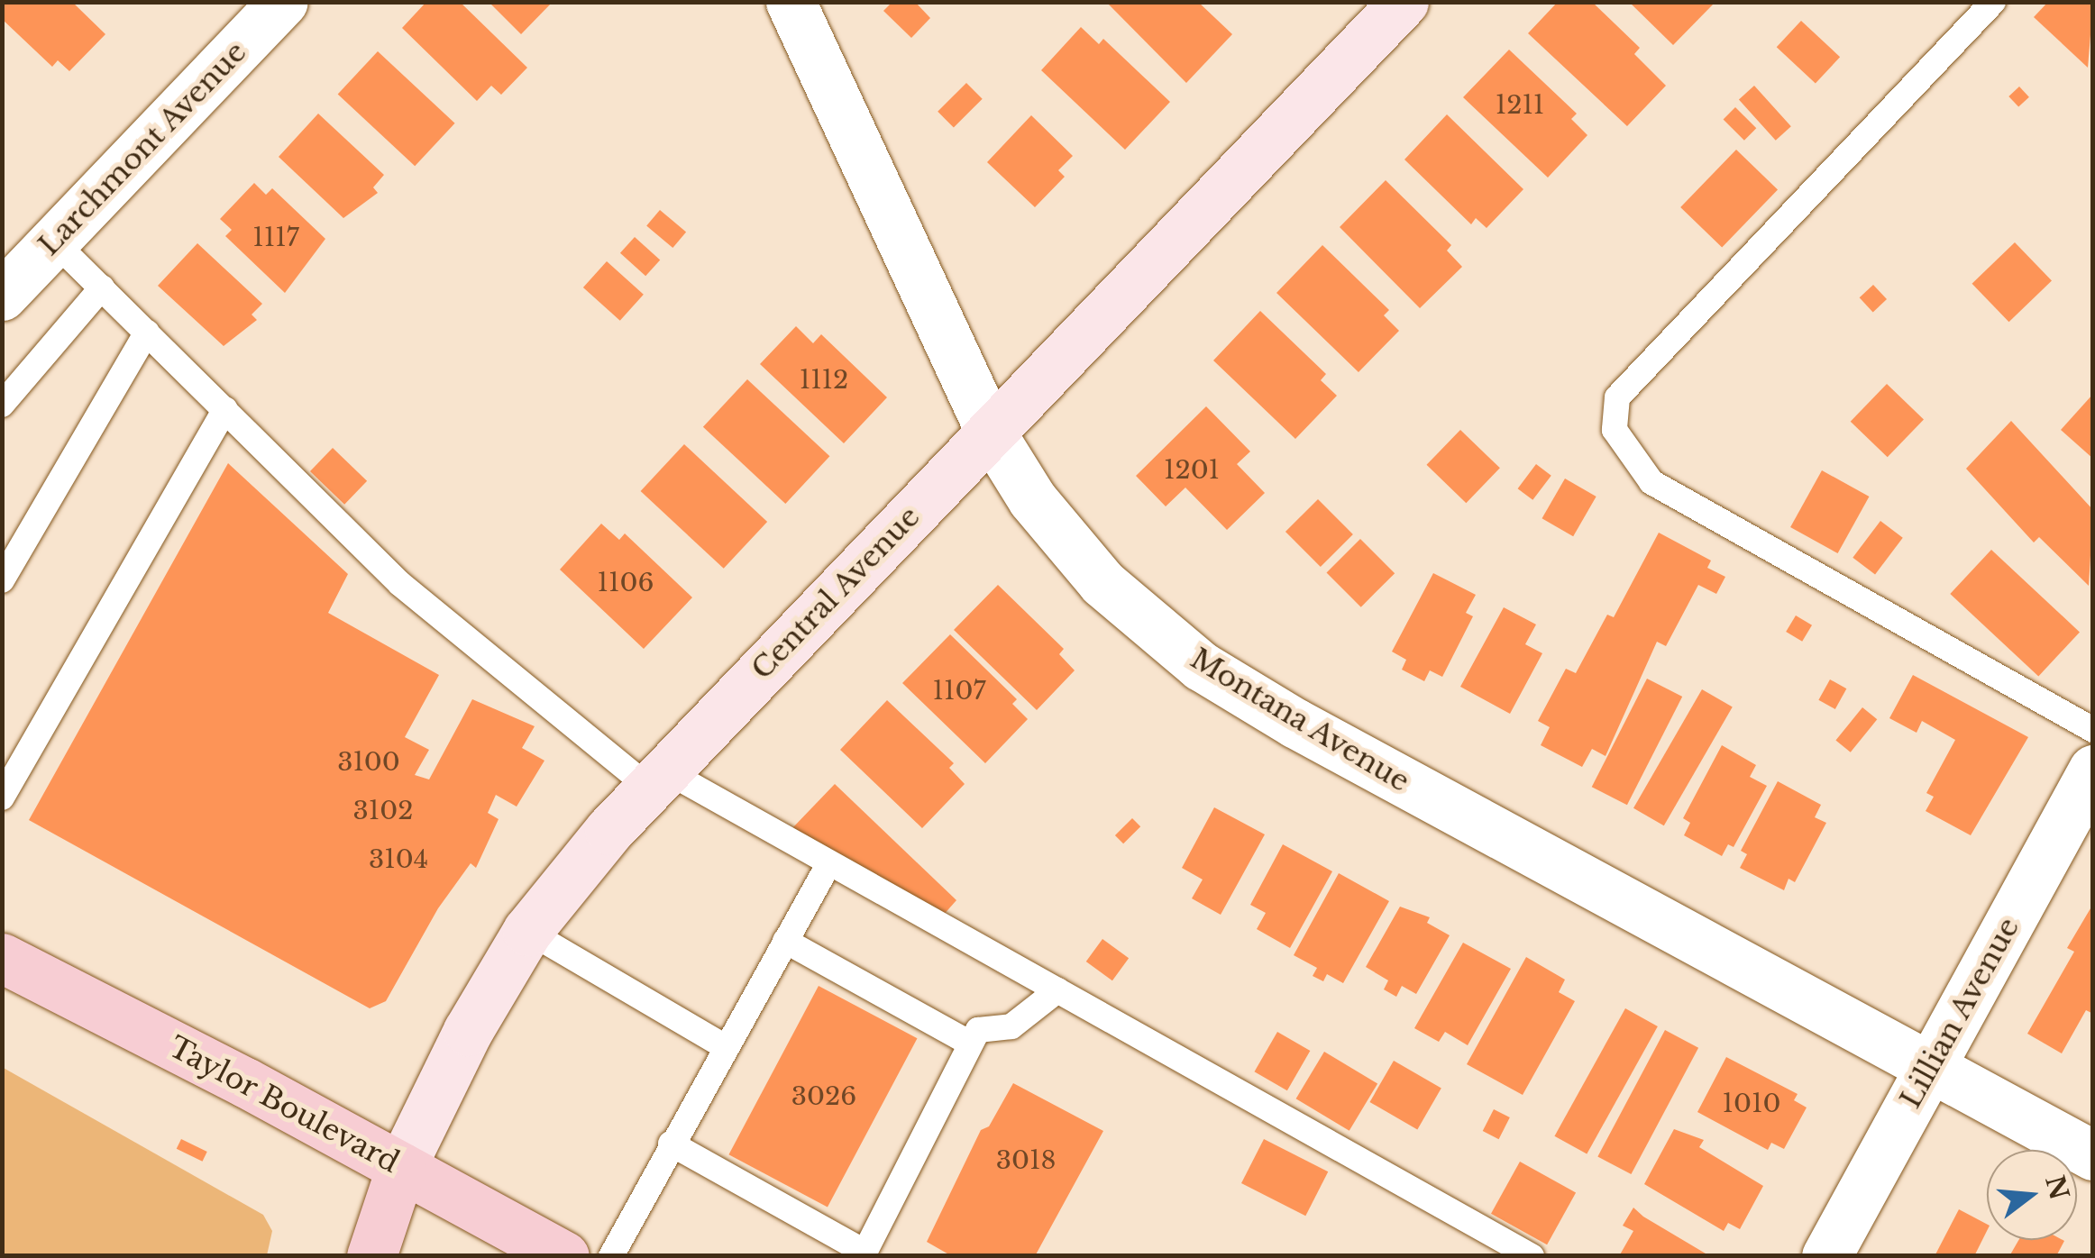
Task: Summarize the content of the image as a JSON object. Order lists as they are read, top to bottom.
{
  "streets": {
    "main road": ["Central Avenue", "Taylor Boulevard"],
    "street": ["Larchmont Avenue", "Montana Avenue", "Lillian Avenue"]
  },
  "crossings": [
    ["Central Avenue", "Montana Avenue"],
    ["Central Avenue", "Taylor Boulevard"],
    ["Montana Avenue", "Lillian Avenue"]
  ],
  "house_numbers": [
    "1211",
    "1117",
    "1112",
    "1201",
    "1106",
    "1107",
    "3100",
    "3102",
    "3104",
    "3026",
    "1010",
    "3018"
  ],
  "north": "right"
}
